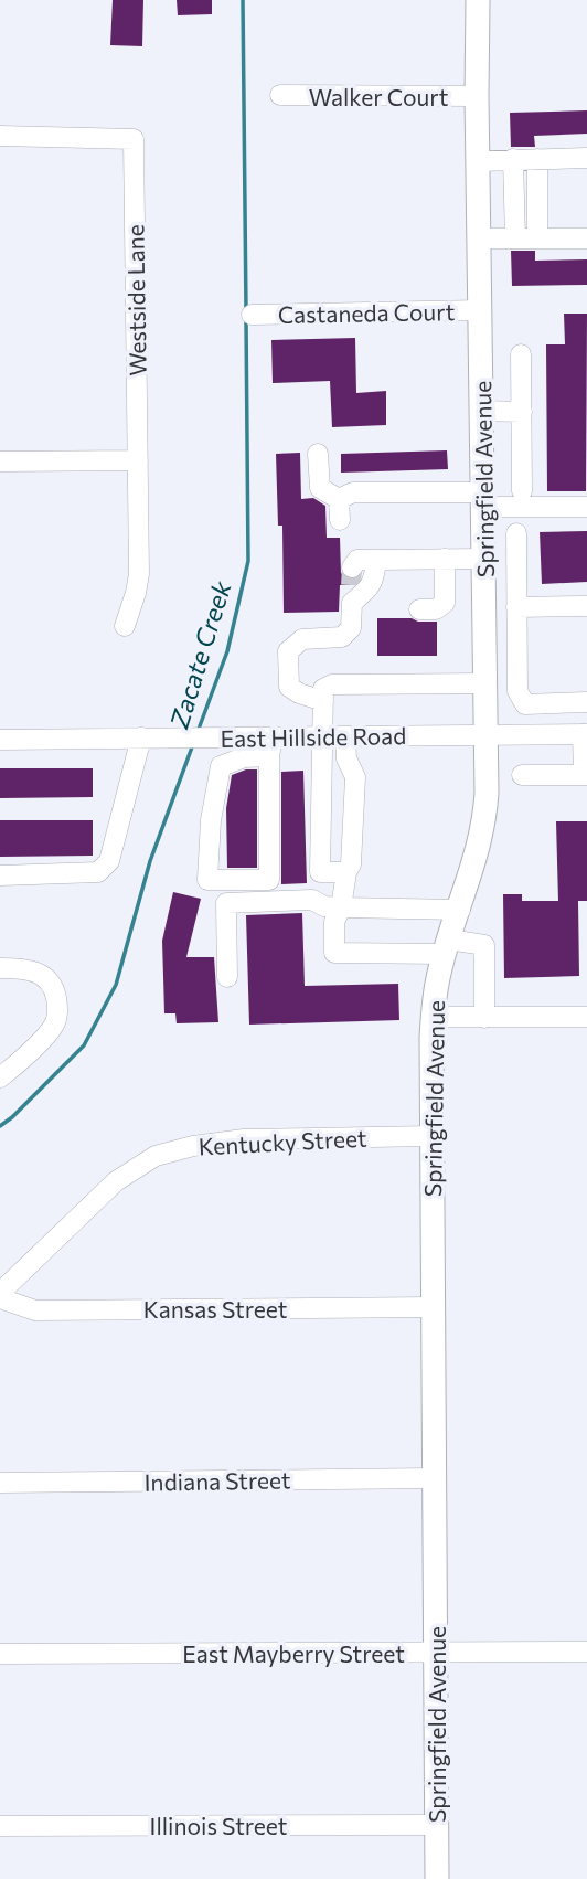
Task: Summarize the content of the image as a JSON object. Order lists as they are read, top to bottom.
{
  "streets": {
    "main road": ["Springfield Avenue"],
    "street": [
      "Walker Court",
      "Westside Lane",
      "Castaneda Court",
      "East Hillside Road",
      "Kentucky Street",
      "Kansas Street",
      "Indiana Street",
      "East Mayberry Street",
      "Illinois Street"
    ]
  },
  "crossings": [
    ["Walker Court", "Springfield Avenue"],
    ["Castaneda Court", "Springfield Avenue"],
    ["Springfield Avenue", "East Hillside Road"],
    ["Springfield Avenue", "Kentucky Street"],
    ["Springfield Avenue", "Kansas Street"],
    ["Springfield Avenue", "Indiana Street"],
    ["Springfield Avenue", "East Mayberry Street"],
    ["Springfield Avenue", "Illinois Street"]
  ],
  "water": ["Zacate Creek"]
}
